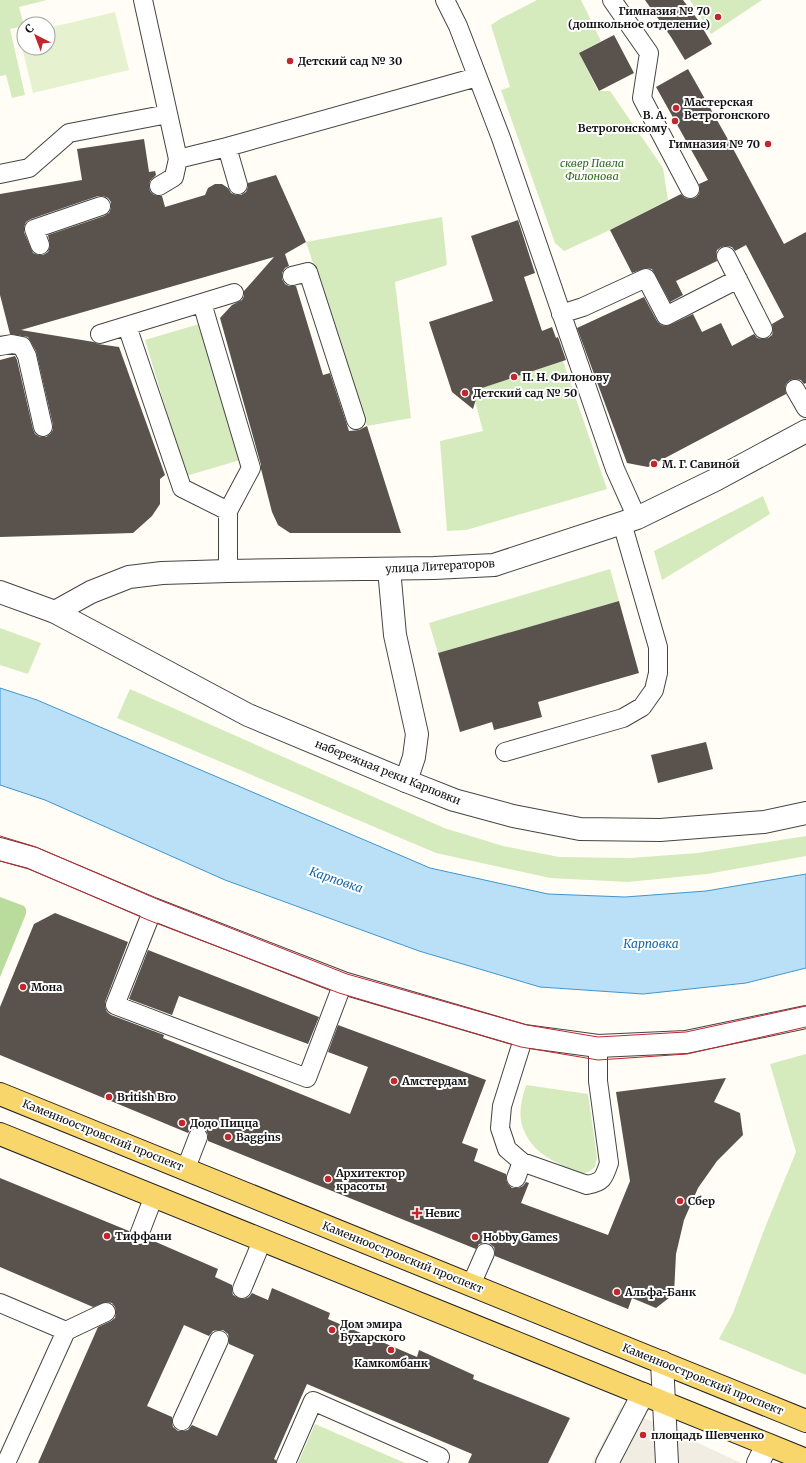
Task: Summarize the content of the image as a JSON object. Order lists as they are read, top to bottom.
{
  "streets": {
    "main road": ["Каменноостровский проспект"],
    "street": ["улица Литераторов", "набережная реки Карповки"]
  },
  "crossings": [
    ["улица Литераторов", "набережная реки Карповки"]
  ],
  "water": ["Карповка"],
  "parks": ["сквер Павла Филонова"],
  "places": {
    "other": [
      "Гимназия № 70 (дошкольное отделение)",
      "Детский сад № 30",
      "Мастерская Ветрогонского",
      "В. А. Ветрогонскому",
      "Гимназия № 70",
      "П. Н. Филонову",
      "Детский сад № 50",
      "М. Г. Савиной",
      "Мона",
      "Амстердам",
      "British Bro",
      "Додо Пицца",
      "Baggins",
      "Архитектор красоты",
      "Сбер",
      "Тиффани",
      "Hobby Games",
      "Альфа-Банк",
      "Дом эмира Бухарского",
      "Камкомбанк",
      "площадь Шевченко"
    ],
    "health": ["Невис"]
  },
  "north": "top left"
}
